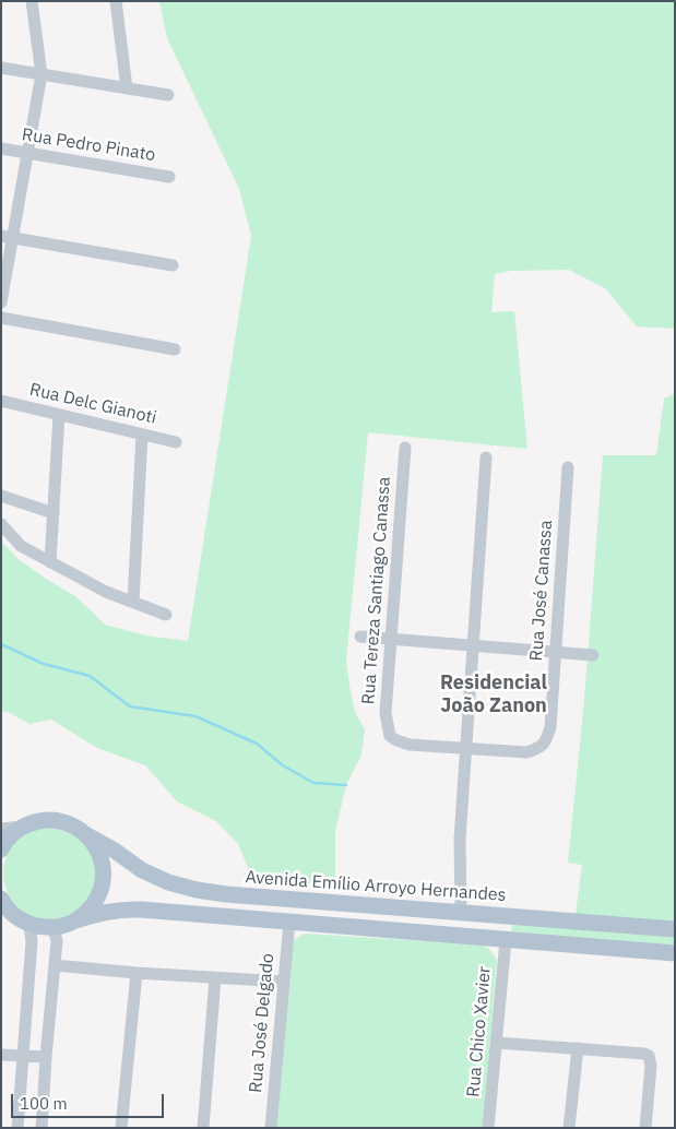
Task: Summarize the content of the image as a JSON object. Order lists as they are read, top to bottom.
{
  "streets": {
    "main road": ["Avenida Emílio Arroyo Hernandes"],
    "street": [
      "Rua Pedro Pinato",
      "Rua Delc Gianoti",
      "Rua Tereza Santiago Canassa",
      "Rua José Canassa",
      "Rua José Delgado",
      "Rua Chico Xavier"
    ]
  },
  "crossings": [
    ["Rua Tereza Santiago Canassa", "Rua José Canassa"]
  ],
  "districts": ["Residencial João Zanon"],
  "scale_bar": "100 m"
}
